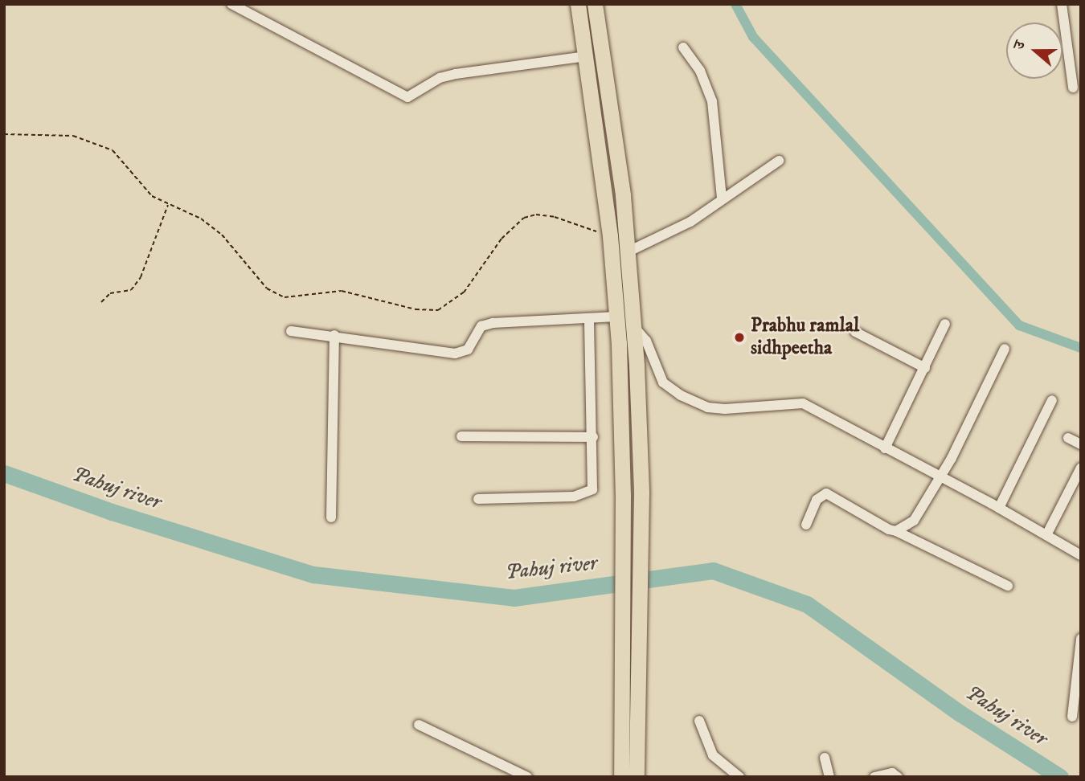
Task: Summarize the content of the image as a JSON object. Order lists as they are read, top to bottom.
{
  "water": ["Pahuj river"],
  "places": ["Prabhu ramlal sidhpeetha"],
  "north": "left"
}
